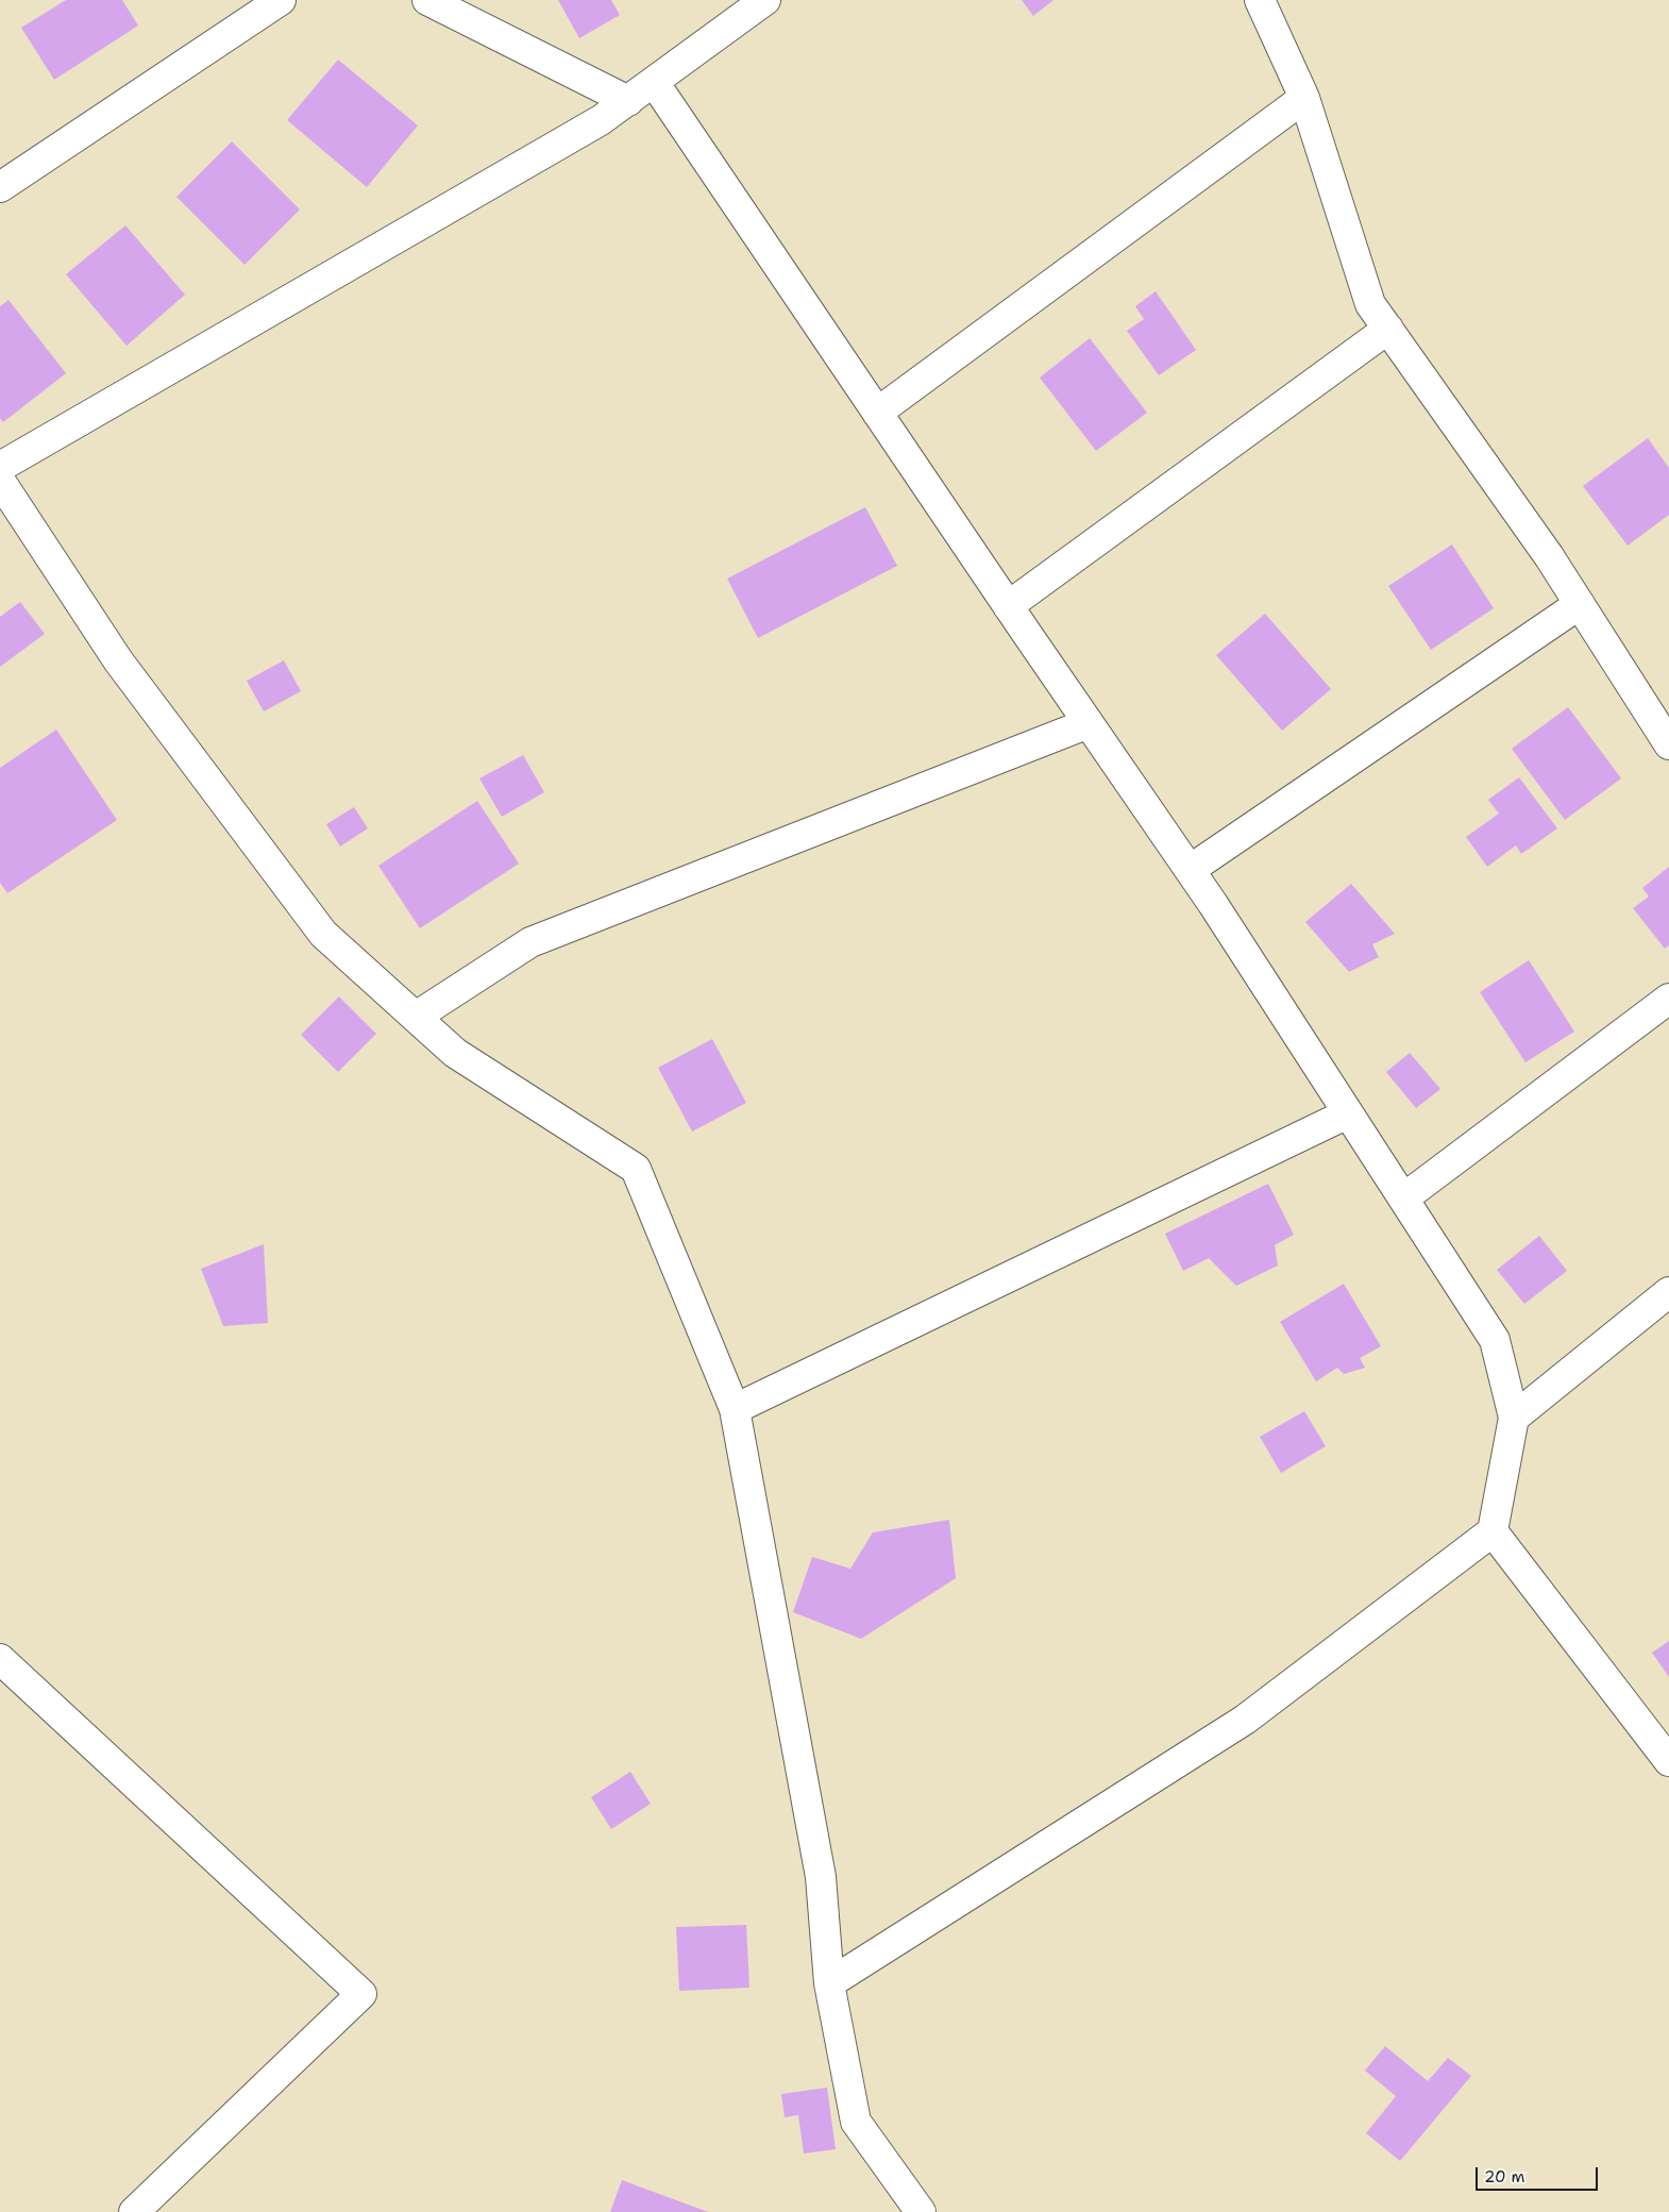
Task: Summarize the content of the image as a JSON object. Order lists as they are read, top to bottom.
{
  "scale_bar": "20 m"
}
